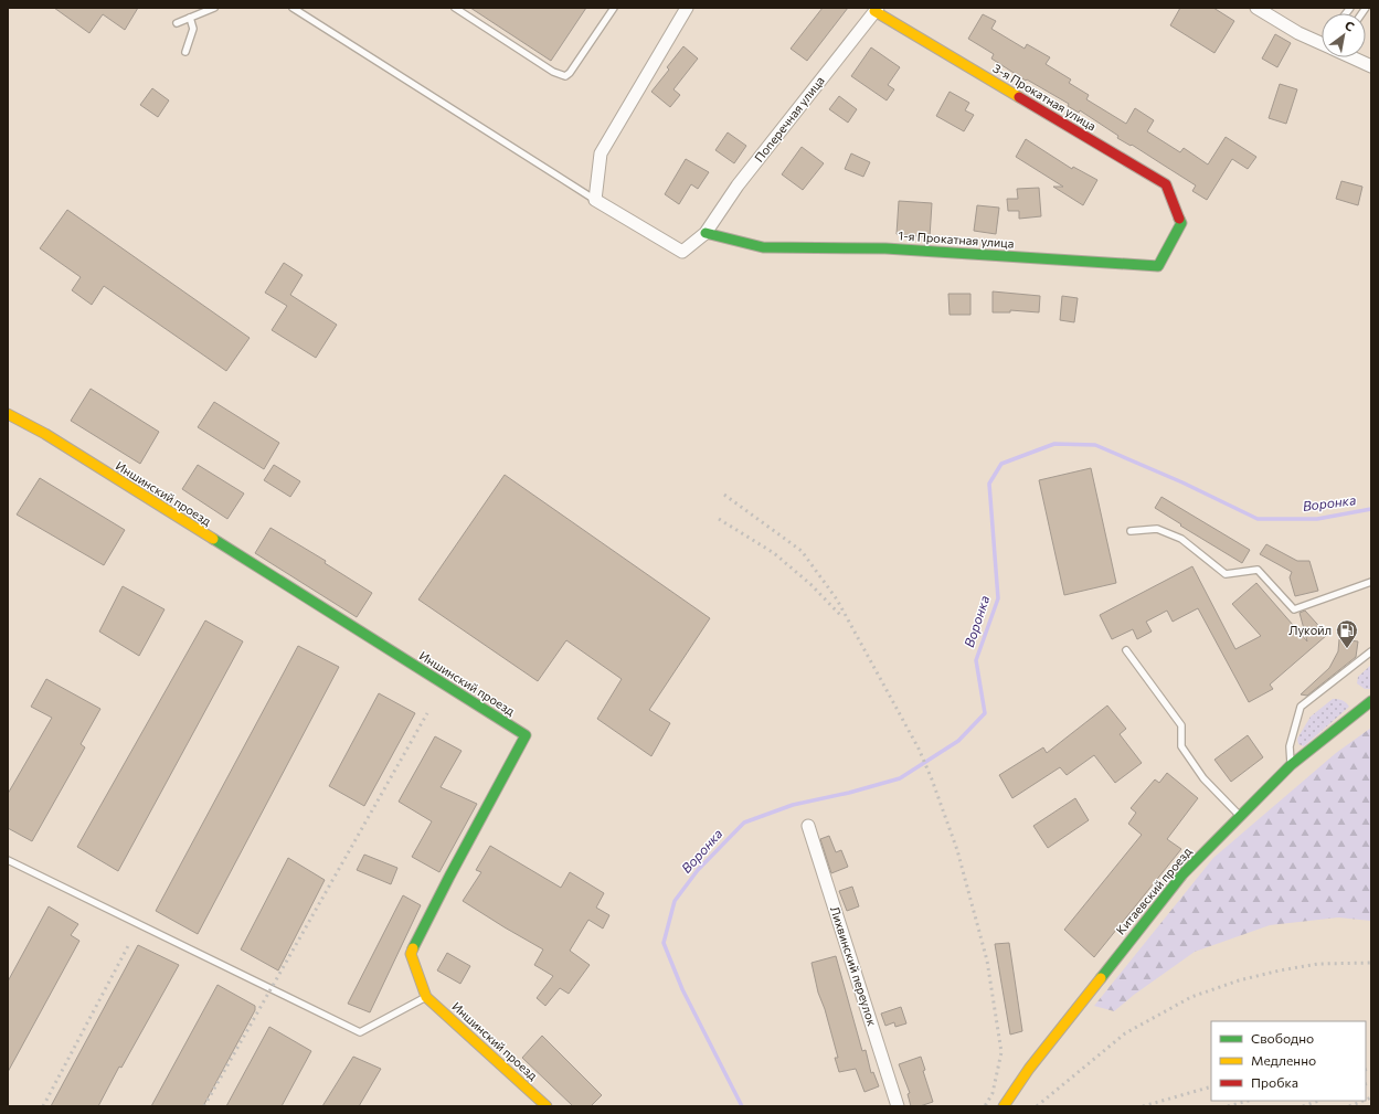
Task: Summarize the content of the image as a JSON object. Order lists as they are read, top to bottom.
{
  "streets": {
    "street": [
      "3-я Прокатная улица",
      "Поперечная улица",
      "1-я Прокатная улица",
      "Иншинский проезд",
      "Китаевский проезд",
      "Лихвинский переулок"
    ]
  },
  "crossings": [
    ["3-я Прокатная улица", "Поперечная улица"],
    ["3-я Прокатная улица", "1-я Прокатная улица"],
    ["Поперечная улица", "1-я Прокатная улица"]
  ],
  "water": ["Воронка"],
  "places": {
    "fuel station": ["Лукойл"]
  },
  "legend": ["Свободно", "Медленно", "Пробка"],
  "north": "top right"
}
